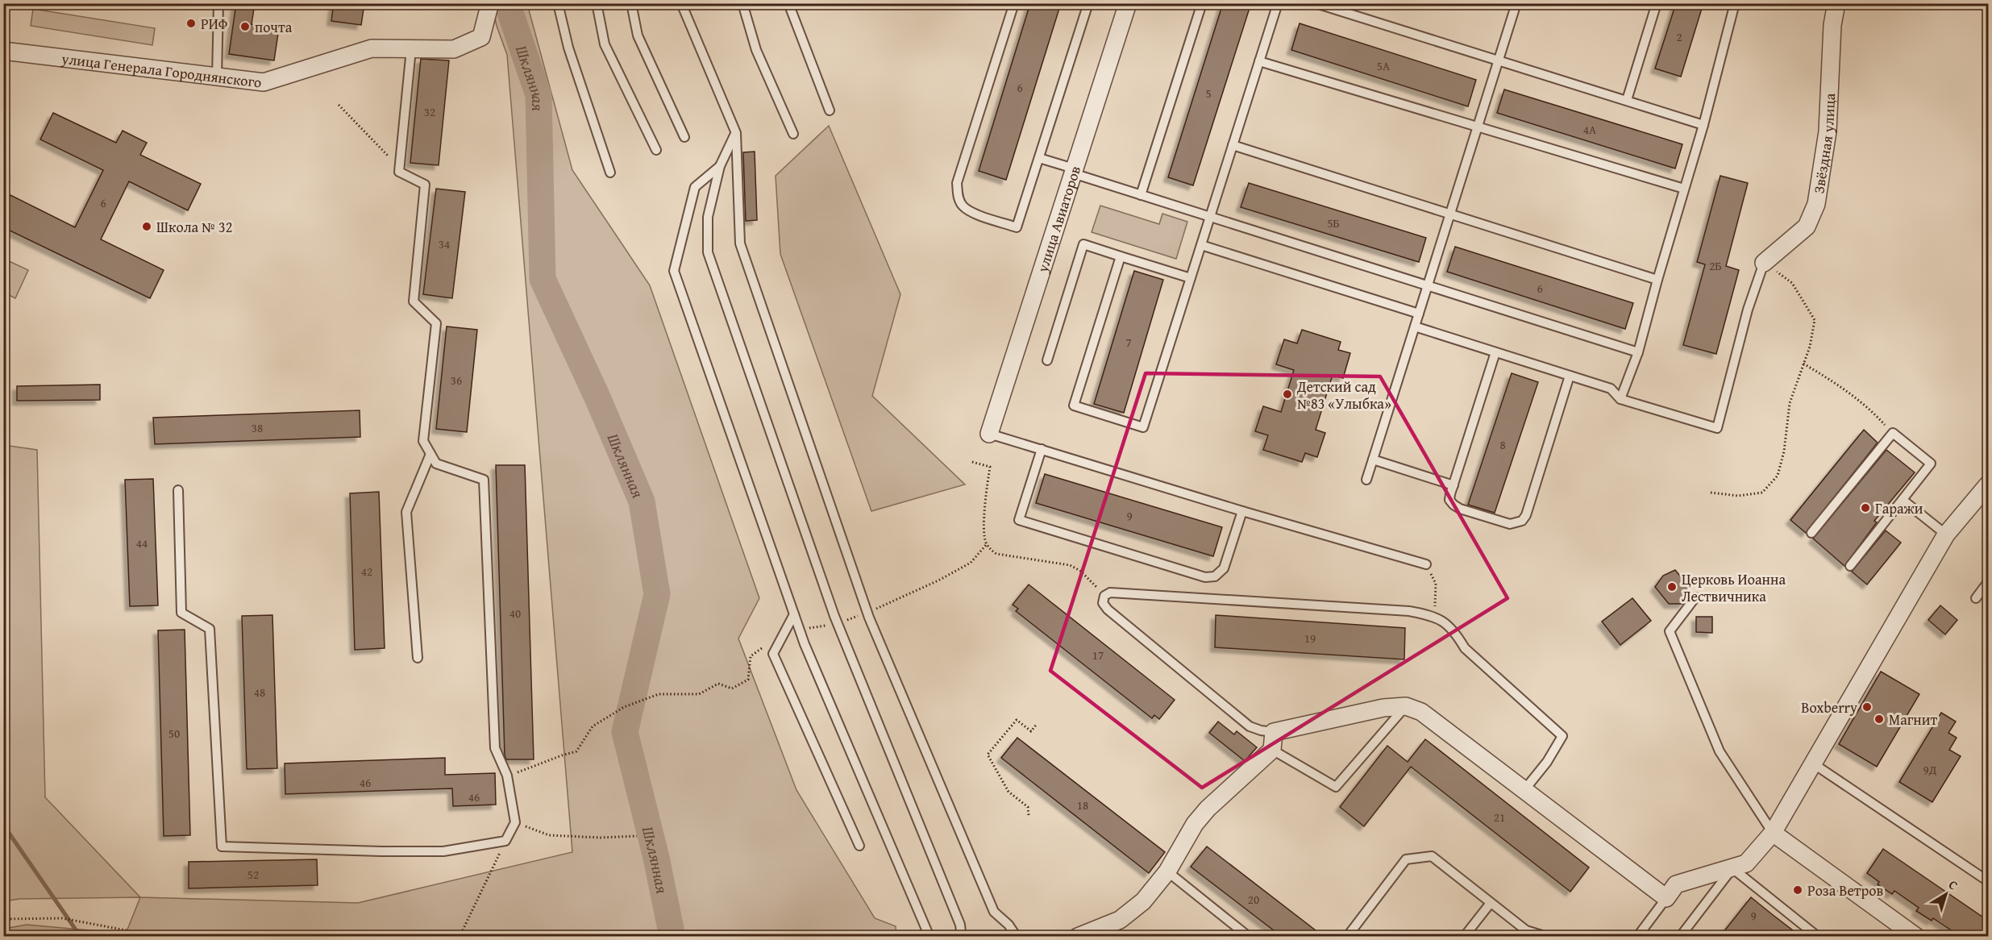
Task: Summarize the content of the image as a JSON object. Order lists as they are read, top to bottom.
{
  "streets": {
    "street": ["улица Генерала Городнянского", "Звёздная улица", "улица Авиаторов"]
  },
  "water": ["Шклянная"],
  "places": [
    "РИФ",
    "почта",
    "Школа № 32",
    "Детский сад №83 «Улыбка»",
    "Гаражи",
    "Церковь Иоанна Лествичника",
    "Boxberry",
    "Магнит",
    "Роза Ветров"
  ],
  "house_numbers": [
    "2",
    "5А",
    "6",
    "5",
    "32",
    "4А",
    "6",
    "5Б",
    "34",
    "2Б",
    "6",
    "7",
    "36",
    "38",
    "8",
    "9",
    "44",
    "42",
    "40",
    "19",
    "17",
    "48",
    "50",
    "9Д",
    "46",
    "46",
    "18",
    "21",
    "52",
    "20",
    "9"
  ],
  "north": "top right"
}
